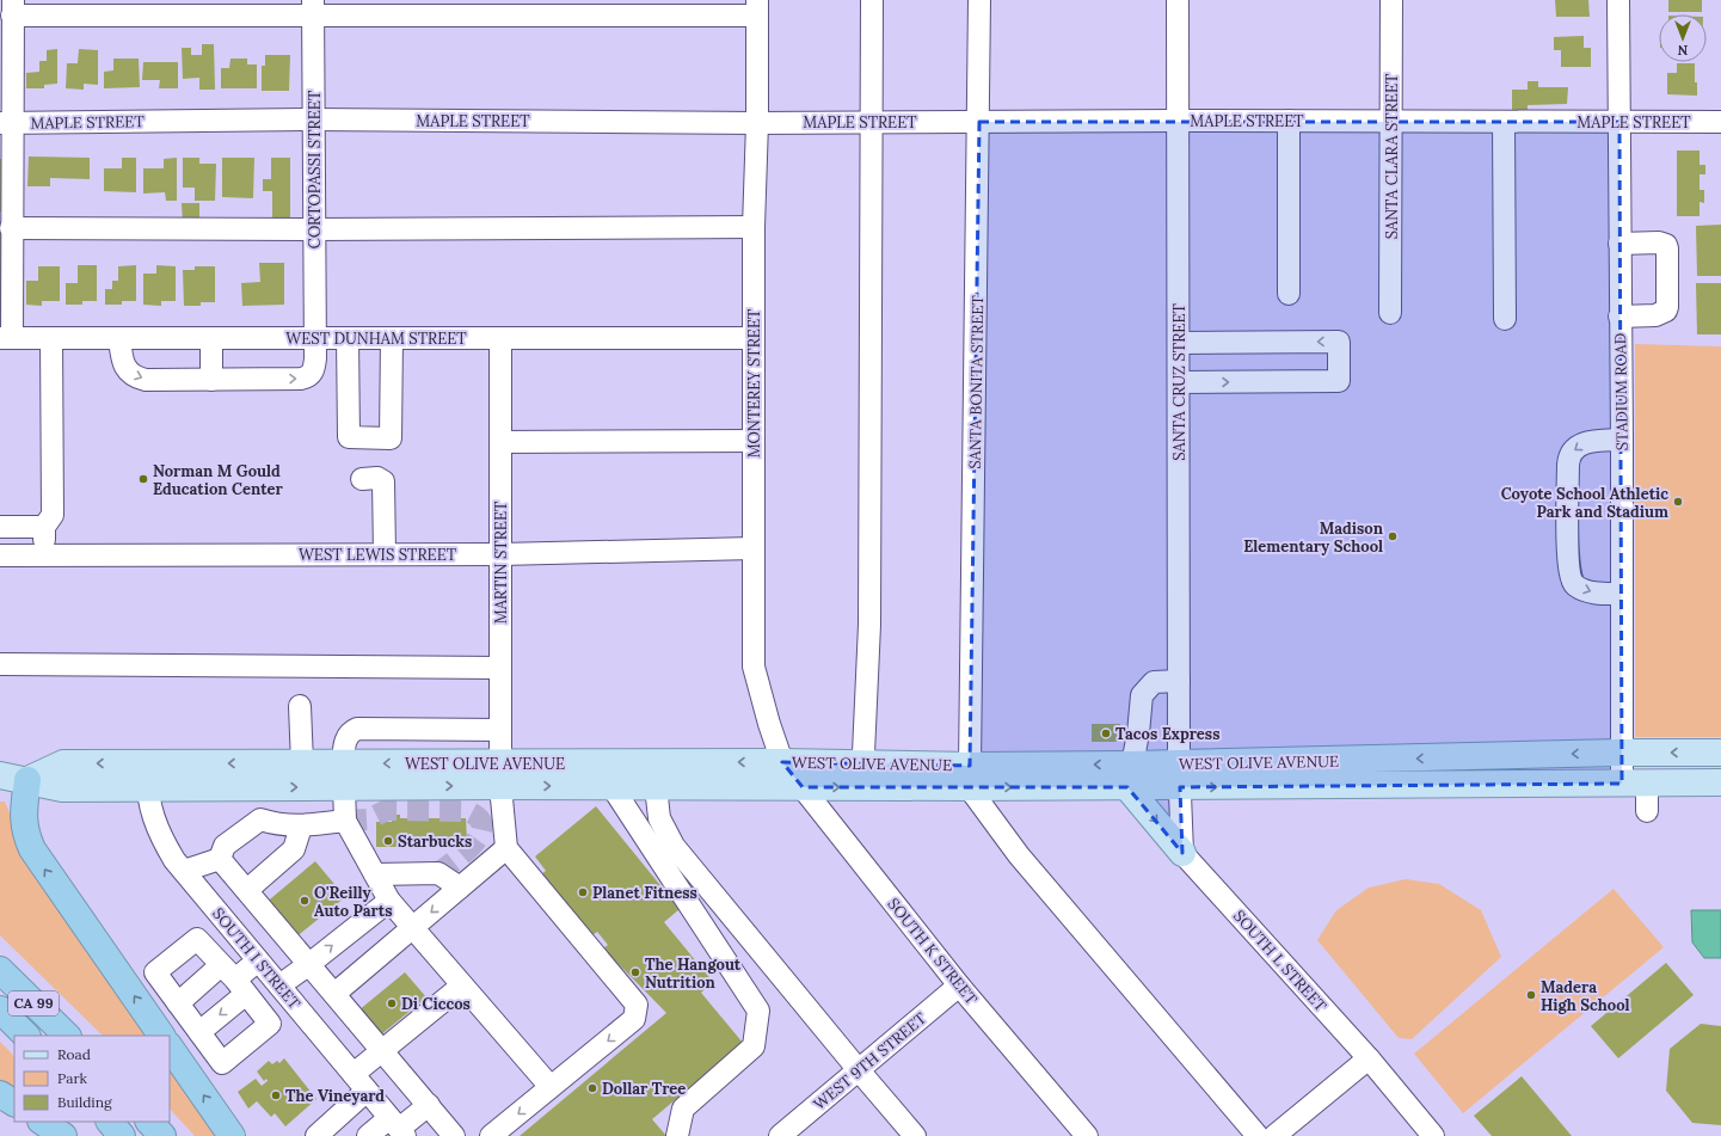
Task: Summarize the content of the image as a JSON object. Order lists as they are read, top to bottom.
{
  "streets": {
    "highway": ["CA 99"],
    "main road": ["WEST OLIVE AVENUE"],
    "street": [
      "MAPLE STREET",
      "SANTA CLARA STREET",
      "CORTOPASSI STREET",
      "WEST DUNHAM STREET",
      "SANTA BONITA STREET",
      "SANTA CRUZ STREET",
      "MONTEREY STREET",
      "STADIUM ROAD",
      "WEST LEWIS STREET",
      "MARTIN STREET",
      "SOUTH K STREET",
      "SOUTH I STREET",
      "SOUTH L STREET",
      "WEST 9TH STREET"
    ]
  },
  "crossings": [
    ["MAPLE STREET", "SANTA CLARA STREET"],
    ["MAPLE STREET", "CORTOPASSI STREET"],
    ["MAPLE STREET", "SANTA BONITA STREET"],
    ["MAPLE STREET", "SANTA CRUZ STREET"],
    ["MAPLE STREET", "MONTEREY STREET"],
    ["MAPLE STREET", "STADIUM ROAD"],
    ["CORTOPASSI STREET", "WEST DUNHAM STREET"],
    ["WEST DUNHAM STREET", "MONTEREY STREET"],
    ["WEST DUNHAM STREET", "MARTIN STREET"],
    ["SANTA BONITA STREET", "WEST OLIVE AVENUE"],
    ["SANTA CRUZ STREET", "WEST OLIVE AVENUE"],
    ["MONTEREY STREET", "WEST LEWIS STREET"],
    ["MONTEREY STREET", "WEST OLIVE AVENUE"],
    ["MONTEREY STREET", "SOUTH K STREET"],
    ["STADIUM ROAD", "WEST OLIVE AVENUE"],
    ["WEST LEWIS STREET", "MARTIN STREET"],
    ["MARTIN STREET", "WEST OLIVE AVENUE"],
    ["WEST OLIVE AVENUE", "SOUTH K STREET"],
    ["WEST OLIVE AVENUE", "SOUTH I STREET"],
    ["SOUTH K STREET", "WEST 9TH STREET"]
  ],
  "places": [
    "Norman M Gould Education Center",
    "Coyote School Athletic Park and Stadium",
    "Madison Elementary School",
    "Tacos Express",
    "Starbucks",
    "Planet Fitness",
    "O'Reilly Auto Parts",
    "The Hangout Nutrition",
    "Madera High School",
    "Di Ciccos",
    "Dollar Tree",
    "The Vineyard"
  ],
  "legend": ["Road", "Park", "Building"],
  "north": "bottom"
}
